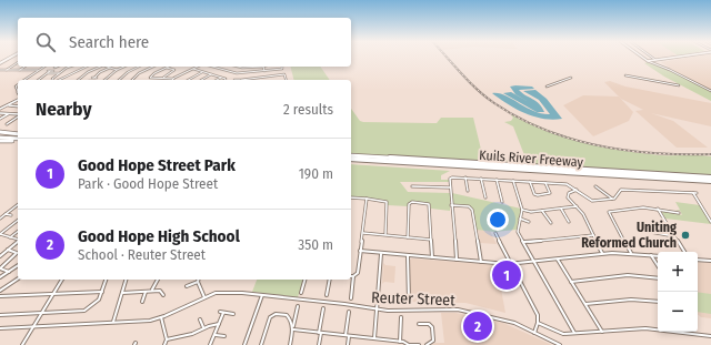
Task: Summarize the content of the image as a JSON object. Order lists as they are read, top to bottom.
{
  "streets": {
    "highway": ["Kuils River Freeway"],
    "street": ["Reuter Street"]
  },
  "places": ["Uniting Reformed Church"],
  "page": {
    "search": "Search here",
    "heading": ["Nearby", "2 results"],
    "list": [
      {
        "mark": "1",
        "name": "Good Hope Street Park",
        "note": "Park · Good Hope Street",
        "value": "190 m"
      },
      {
        "mark": "2",
        "name": "Good Hope High School",
        "note": "School · Reuter Street",
        "value": "350 m"
      }
    ],
    "map_buttons": ["+", "−"],
    "pins": ["1", "2"]
  }
}
